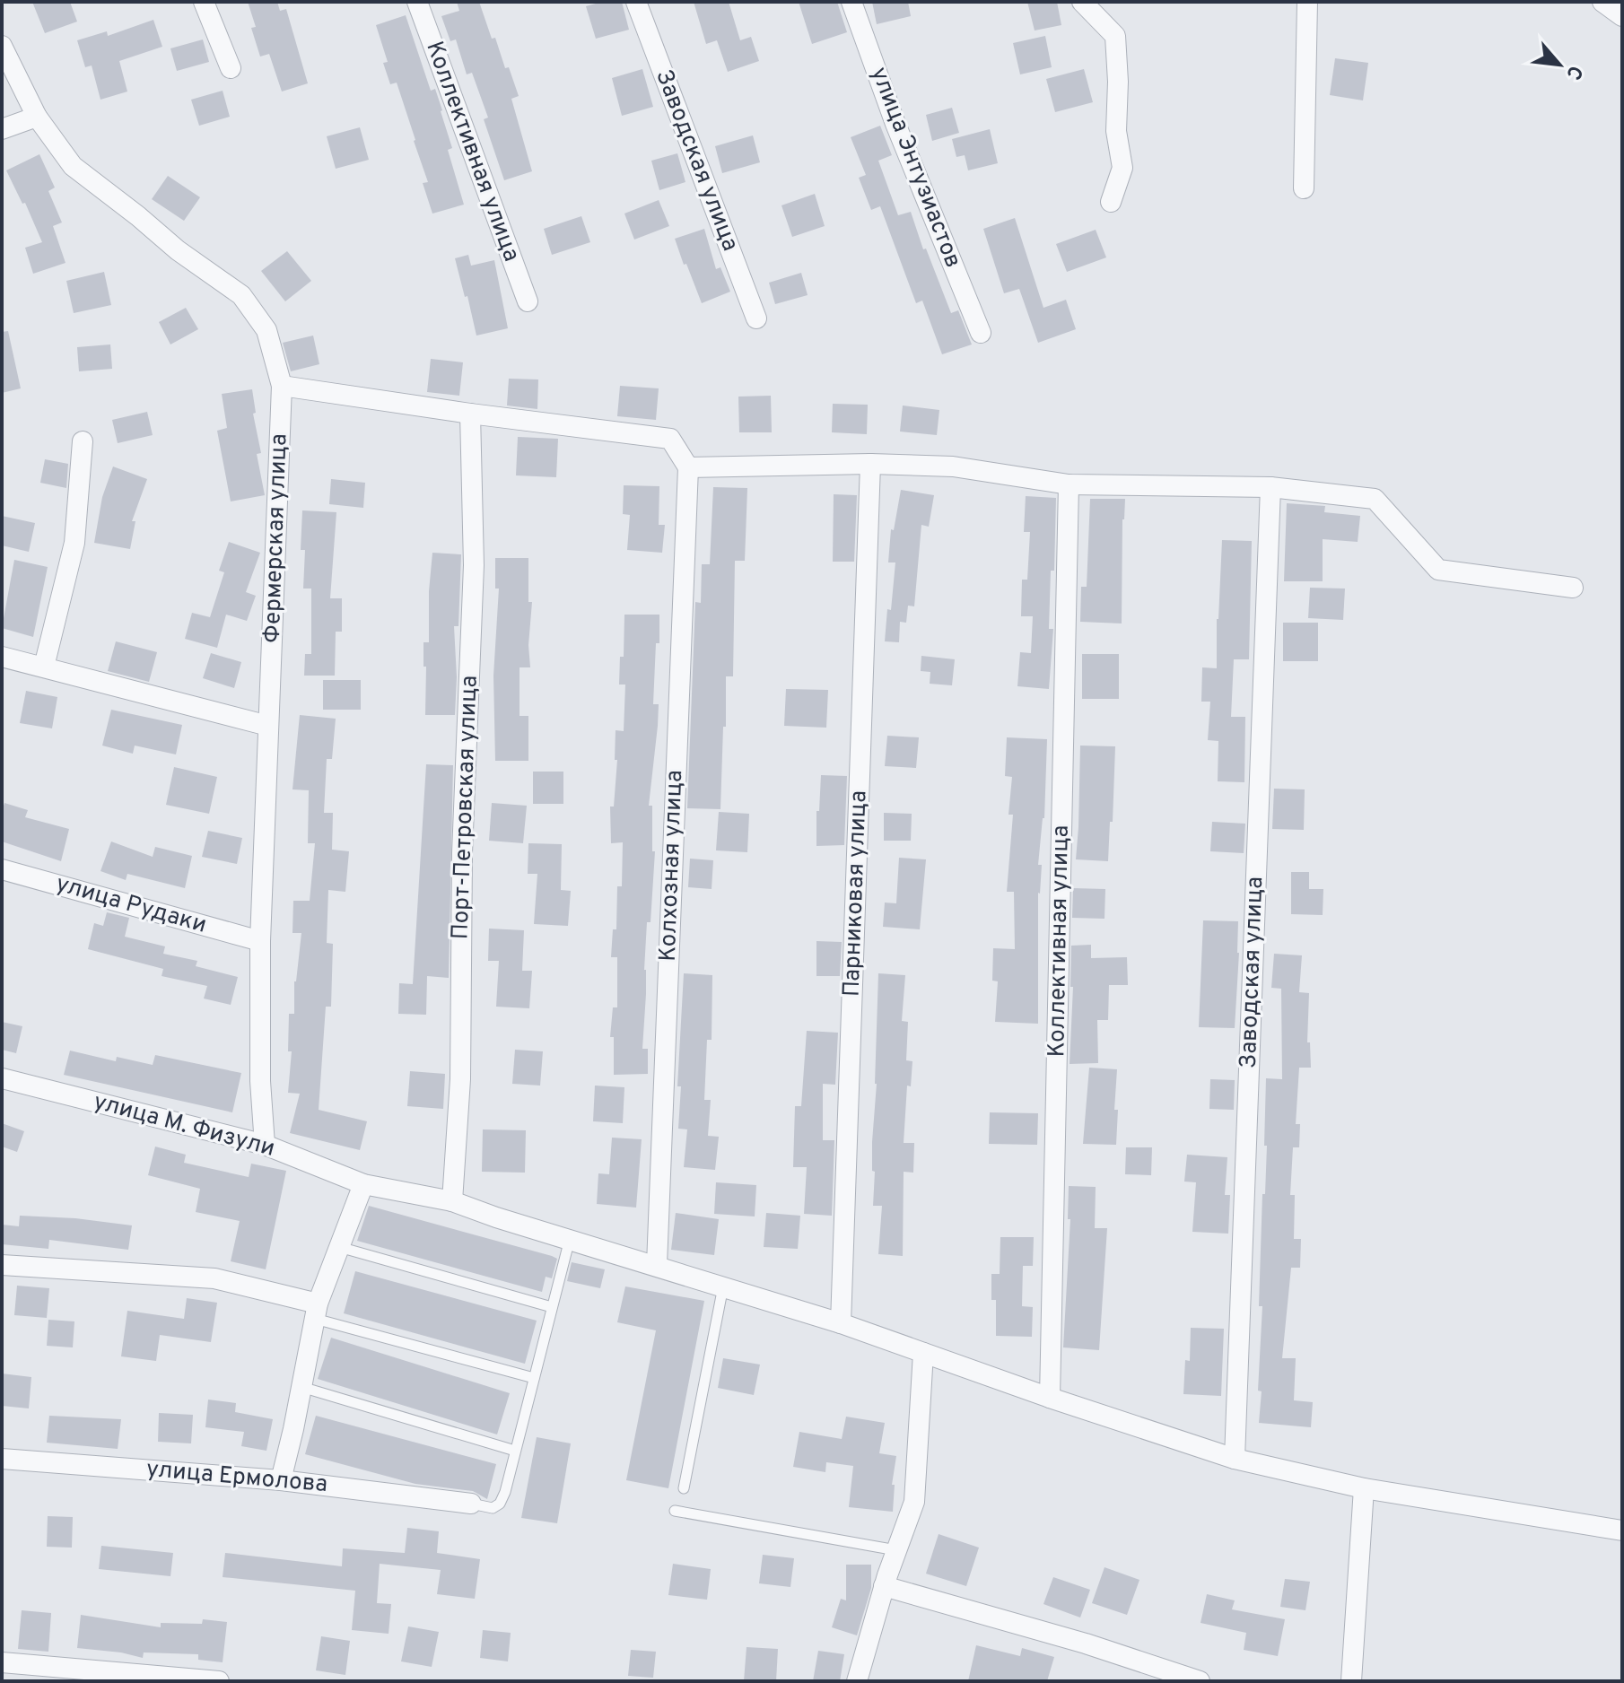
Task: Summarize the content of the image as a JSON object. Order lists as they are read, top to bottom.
{
  "streets": {
    "street": [
      "Коллективная улица",
      "Заводская улица",
      "улица Энтузиастов",
      "Фермерская улица",
      "Порт-Петровская улица",
      "Колхозная улица",
      "Парниковая улица",
      "улица Рудаки",
      "улица М. Физули",
      "улица Ермолова"
    ]
  },
  "crossings": [
    ["Коллективная улица", "улица М. Физули"],
    ["Заводская улица", "улица М. Физули"],
    ["Фермерская улица", "улица Рудаки"],
    ["Фермерская улица", "улица М. Физули"],
    ["Порт-Петровская улица", "улица М. Физули"],
    ["Колхозная улица", "улица М. Физули"],
    ["Парниковая улица", "улица М. Физули"]
  ],
  "north": "bottom right"
}
